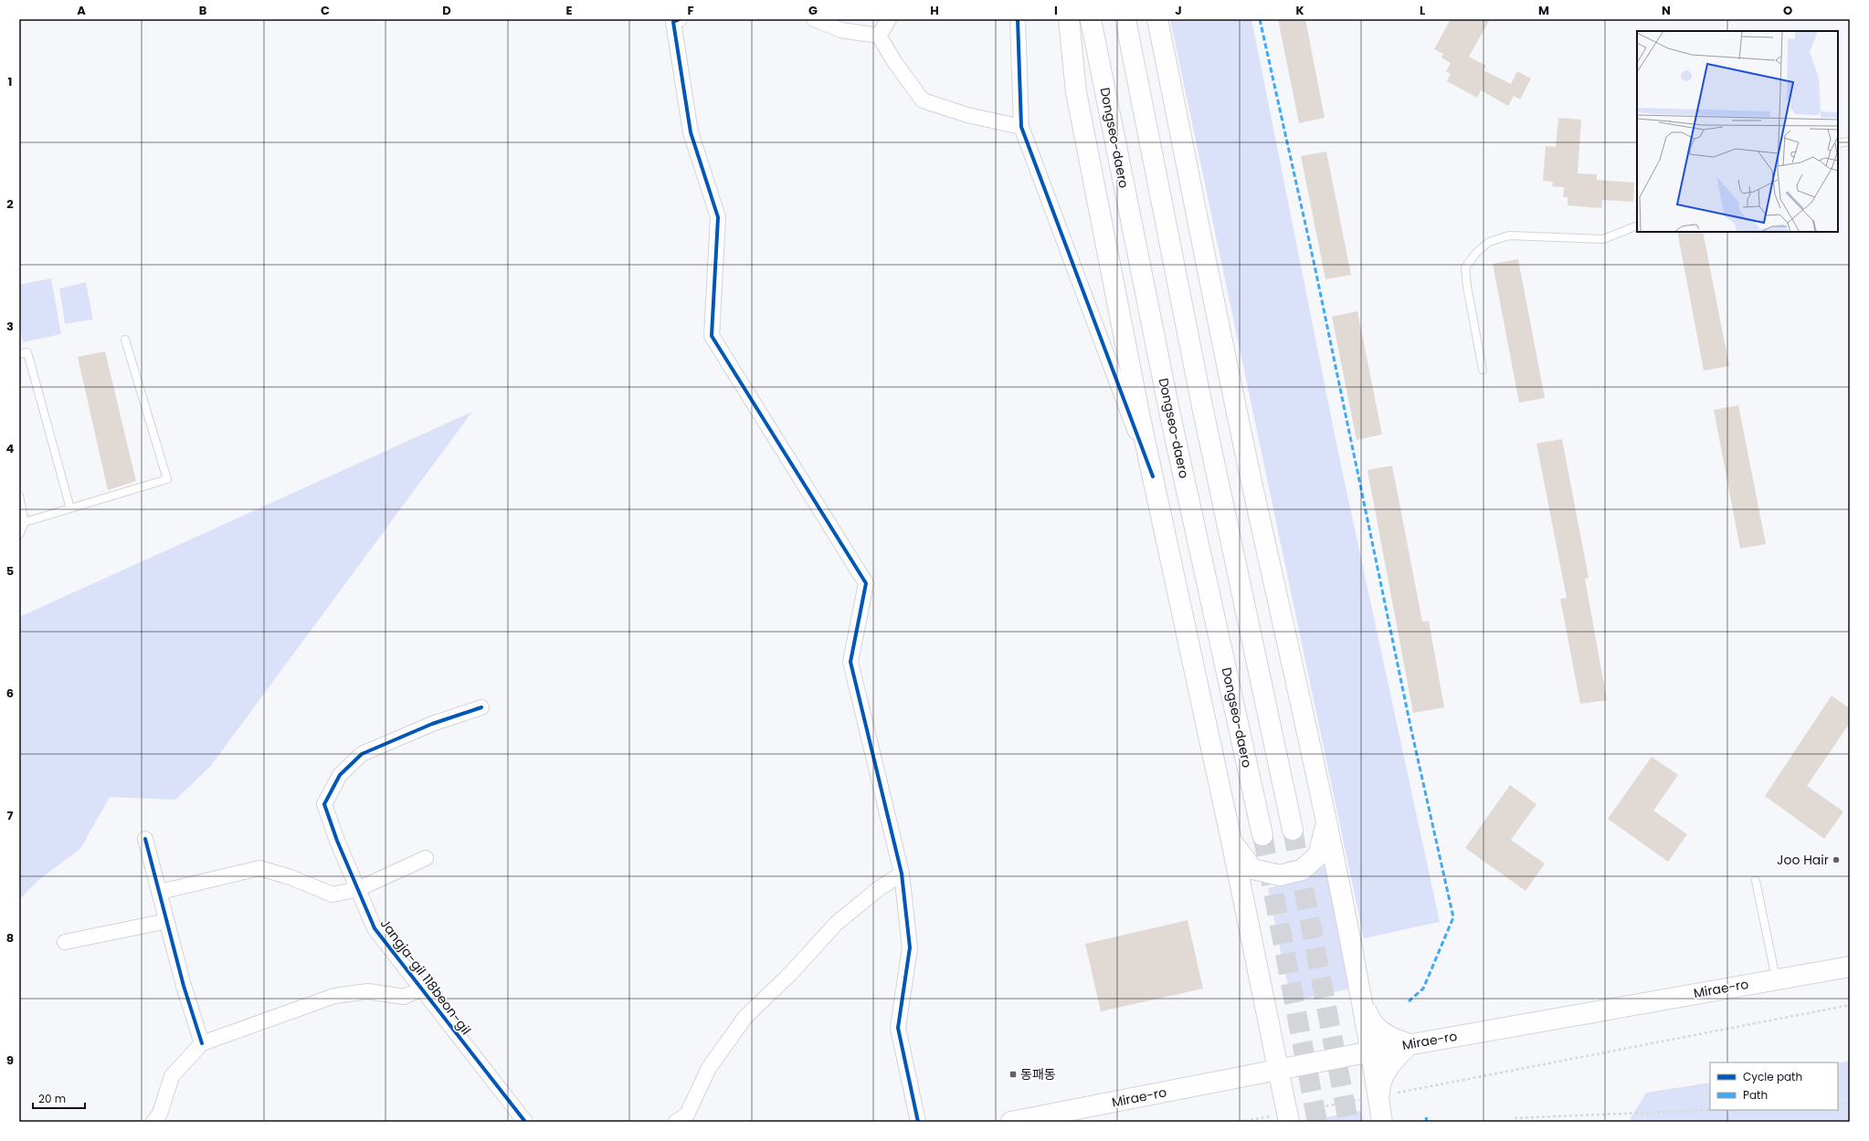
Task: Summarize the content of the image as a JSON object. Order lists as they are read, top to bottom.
{
  "streets": {
    "main road": ["Dongseo-daero", "Mirae-ro"],
    "street": ["Jangja-gil 118beon-gil"]
  },
  "places": {
    "other": ["Joo Hair"],
    "transit": ["동패동"]
  },
  "legend": ["Cycle path", "Path"],
  "scale_bar": "20 m",
  "grid": {
    "columns": [
      "A",
      "B",
      "C",
      "D",
      "E",
      "F",
      "G",
      "H",
      "I",
      "J",
      "K",
      "L",
      "M",
      "N",
      "O"
    ],
    "rows": [
      "1",
      "2",
      "3",
      "4",
      "5",
      "6",
      "7",
      "8",
      "9"
    ]
  }
}
